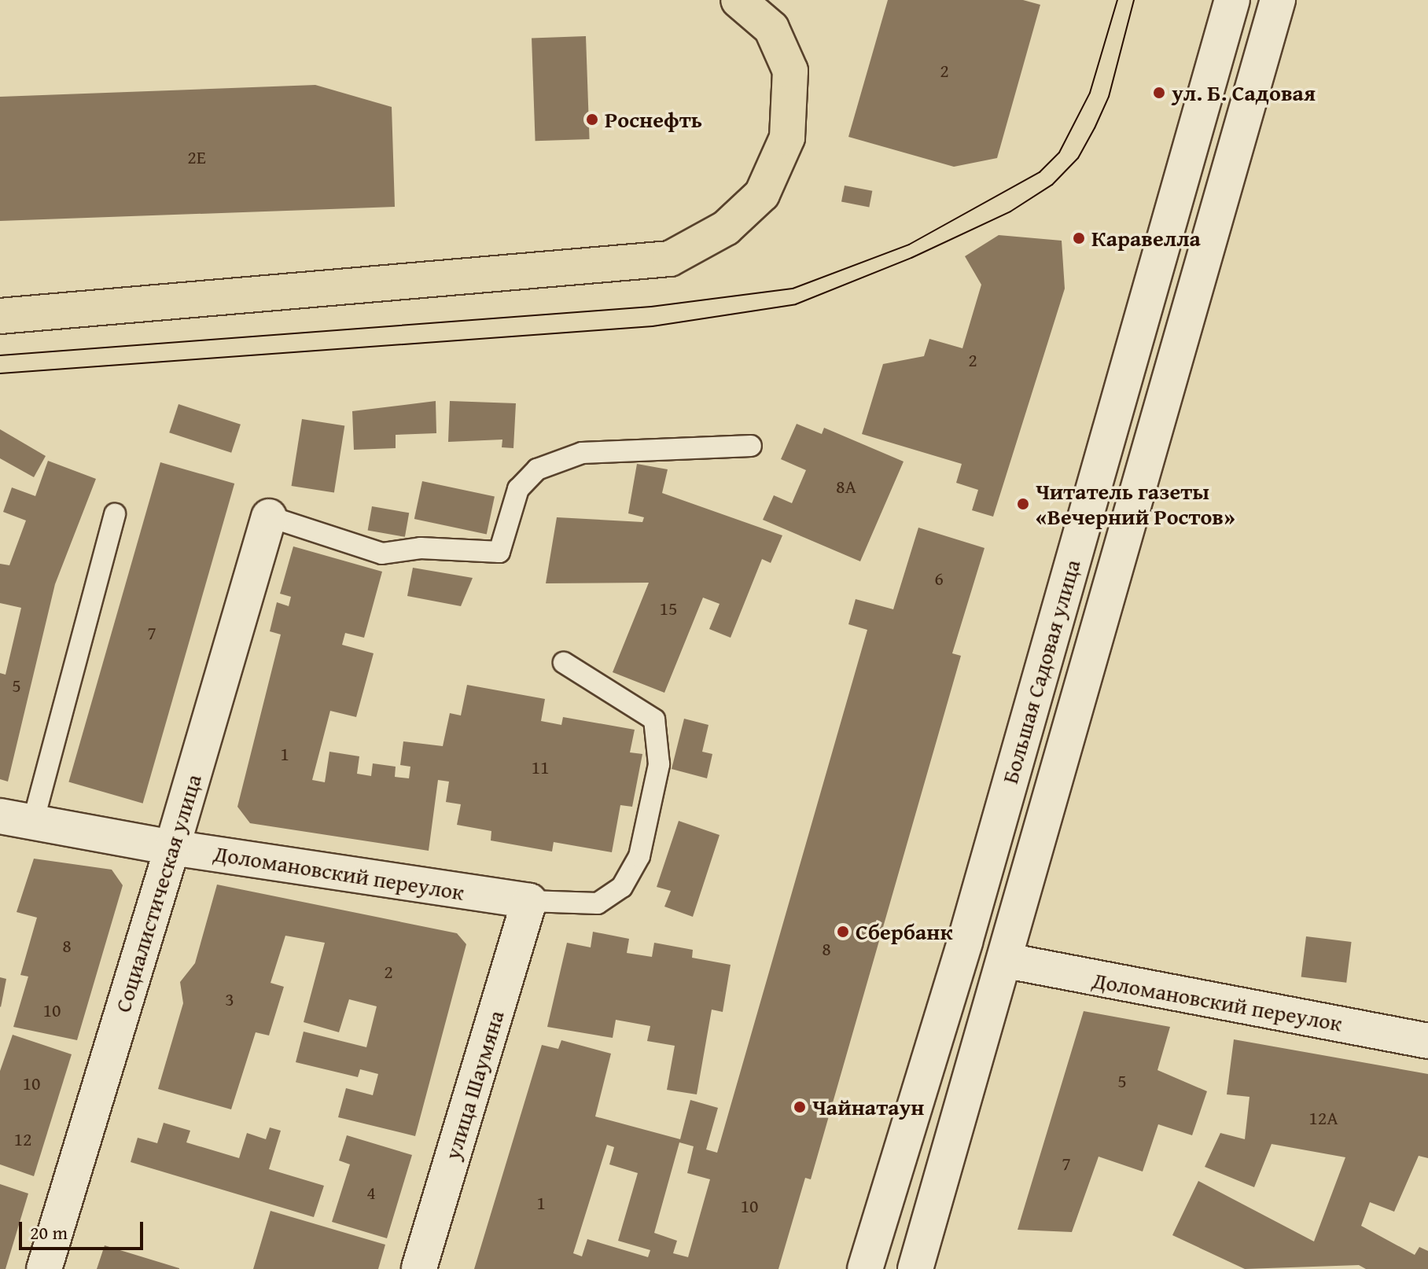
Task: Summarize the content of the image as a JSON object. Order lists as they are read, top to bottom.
{
  "streets": {
    "main road": [
      "Большая Садовая улица",
      "Доломановский переулок",
      "Социалистическая улица",
      "улица Шаумяна"
    ]
  },
  "crossings": [
    ["Большая Садовая улица", "Доломановский переулок"],
    ["Доломановский переулок", "Социалистическая улица"],
    ["Доломановский переулок", "улица Шаумяна"]
  ],
  "places": [
    "ул. Б. Садовая",
    "Роснефть",
    "Каравелла",
    "Читатель газеты «Вечерний Ростов»",
    "Сбербанк",
    "Чайнатаун"
  ],
  "house_numbers": [
    "2",
    "2Е",
    "2",
    "8А",
    "6",
    "15",
    "7",
    "5",
    "1",
    "11",
    "8",
    "8",
    "2",
    "3",
    "10",
    "5",
    "10",
    "12А",
    "12",
    "7",
    "4",
    "1",
    "10"
  ],
  "scale_bar": "20 m"
}
